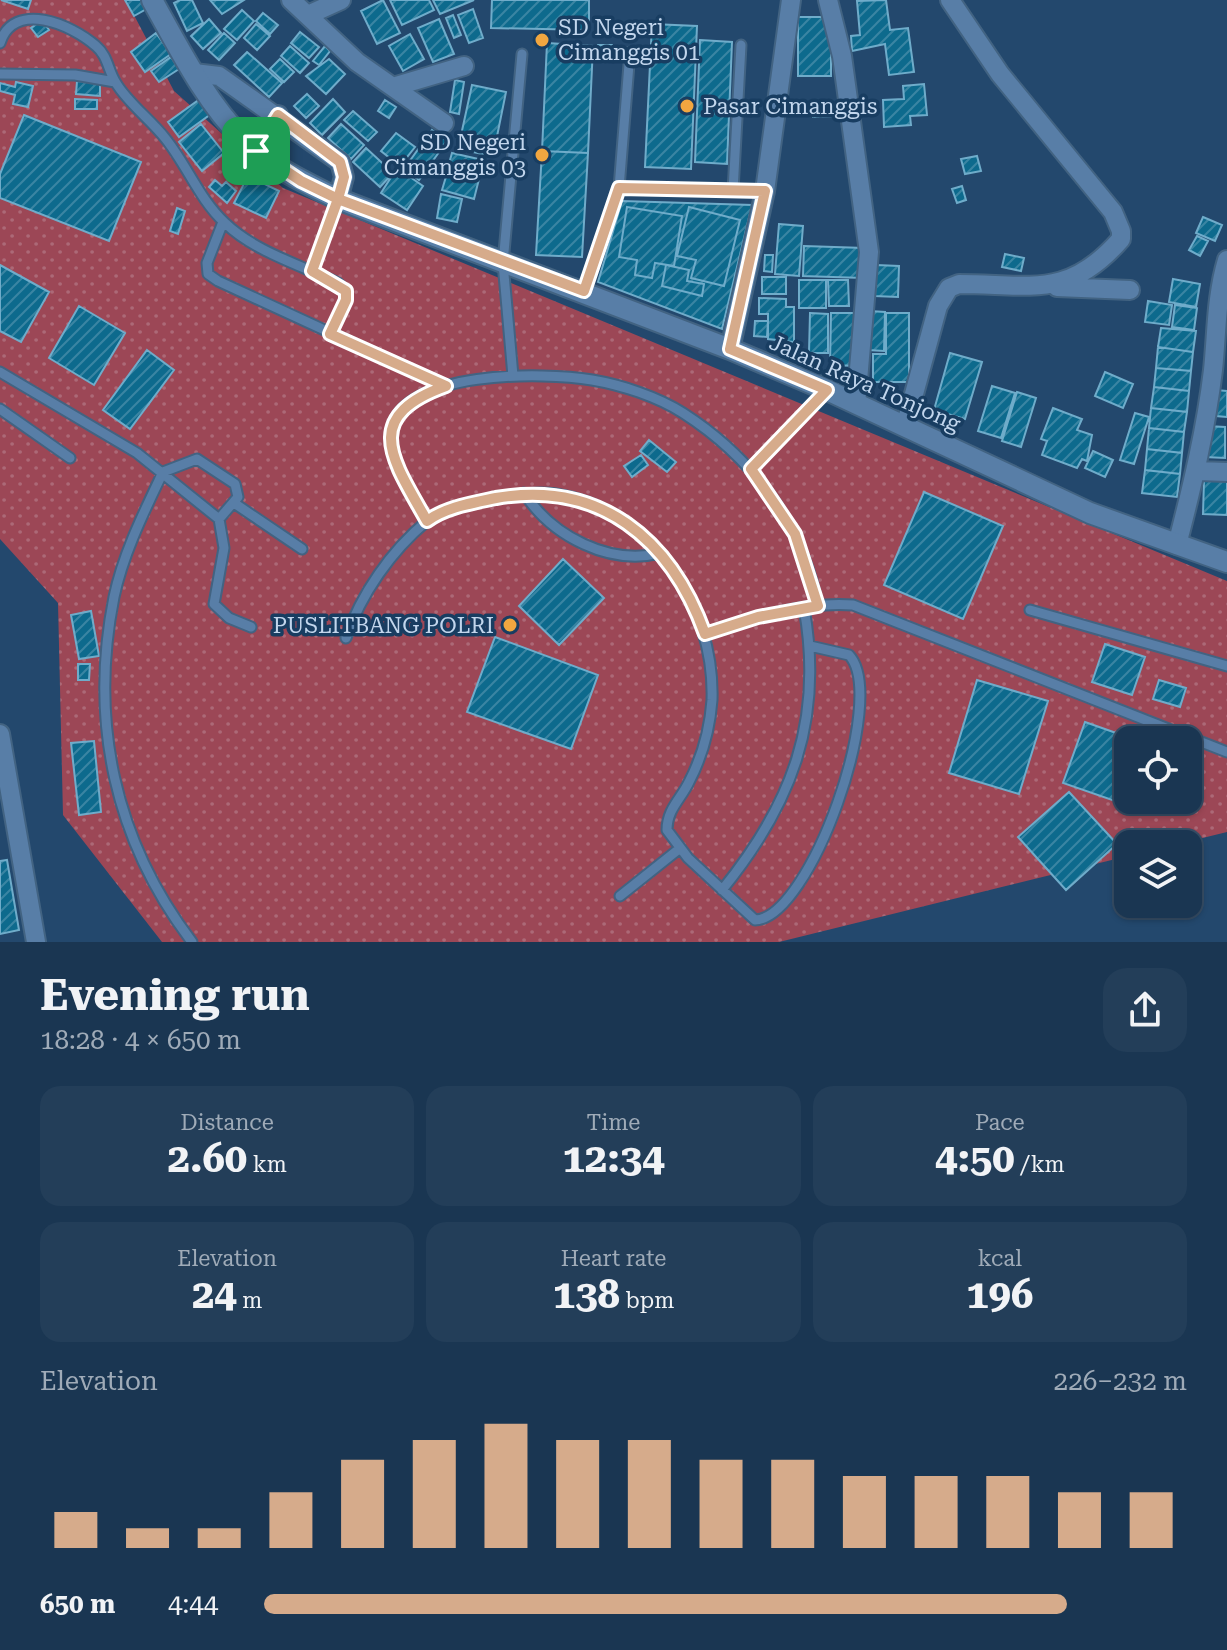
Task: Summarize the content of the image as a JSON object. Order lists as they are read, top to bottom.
{
  "streets": {
    "main road": ["Jalan Raya Tonjong"]
  },
  "places": [
    "SD Negeri Cimanggis 01",
    "Pasar Cimanggis",
    "SD Negeri Cimanggis 03",
    "PUSLITBANG POLRI"
  ],
  "page": {
    "heading": ["Evening run", "18:28 · 4 × 650 m"],
    "stats": [
      ["Distance", "2.60 km"],
      ["Time", "12:34"],
      ["Pace", "4:50 /km"],
      ["Elevation", "24 m"],
      ["Heart rate", "138 bpm"],
      ["kcal", "196"]
    ],
    "chart": ["Elevation", "226–232 m"],
    "list": [
      {
        "name": "650 m",
        "note": "4:44"
      }
    ]
  }
}
